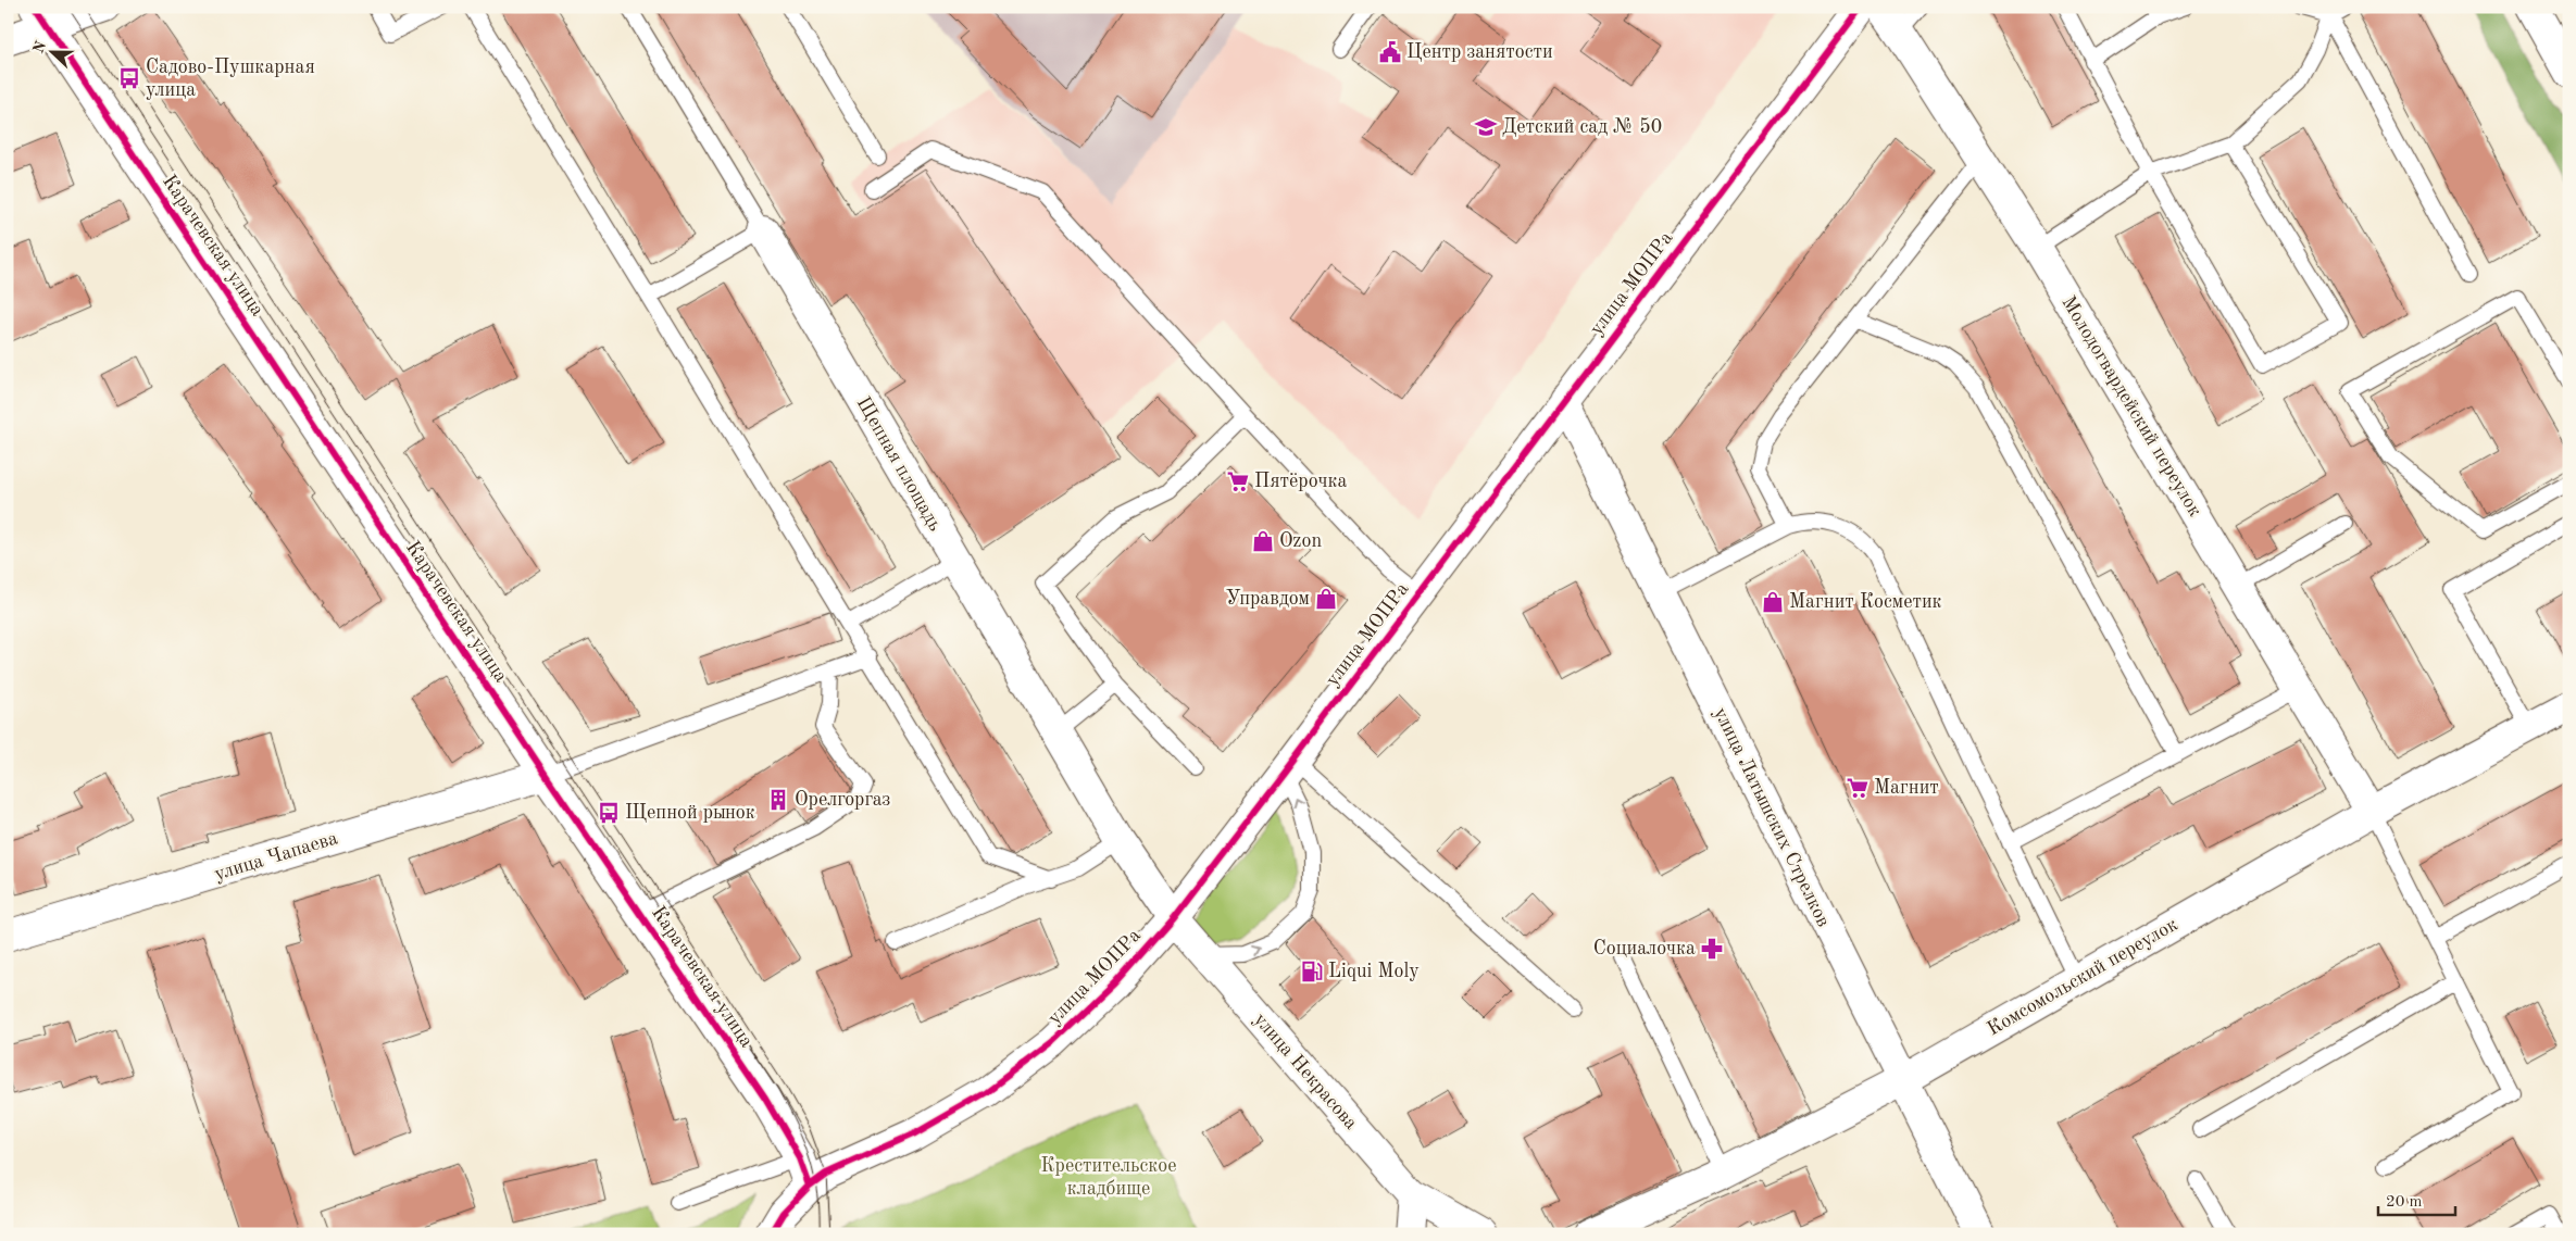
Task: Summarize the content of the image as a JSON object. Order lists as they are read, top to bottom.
{
  "streets": {
    "street": [
      "Карачевская улица",
      "улица МОПРа",
      "Молодогвардейский переулок",
      "Щепная площадь",
      "улица Латышских Стрелков",
      "улица Чапаева",
      "Комсомольский переулок",
      "улица Некрасова"
    ]
  },
  "crossings": [
    ["Карачевская улица", "улица МОПРа"],
    ["Карачевская улица", "улица Чапаева"],
    ["улица МОПРа", "Щепная площадь"],
    ["улица МОПРа", "улица Латышских Стрелков"],
    ["улица МОПРа", "улица Некрасова"],
    ["Молодогвардейский переулок", "Комсомольский переулок"],
    ["Щепная площадь", "улица Некрасова"],
    ["улица Латышских Стрелков", "Комсомольский переулок"]
  ],
  "parks": ["Крестительское кладбище"],
  "places": {
    "public building": ["Центр занятости"],
    "bus stop": ["Садово-Пушкарная улица", "Щепной рынок"],
    "school or university": ["Детский сад № 50"],
    "supermarket": ["Пятёрочка", "Магнит"],
    "shop": ["Ozon", "Управдом", "Магнит Косметик"],
    "building": ["Орелгоргаз"],
    "pharmacy": ["Социалочка"],
    "fuel station": ["Liqui Moly"]
  },
  "scale_bar": "20 m",
  "north": "left"
}
